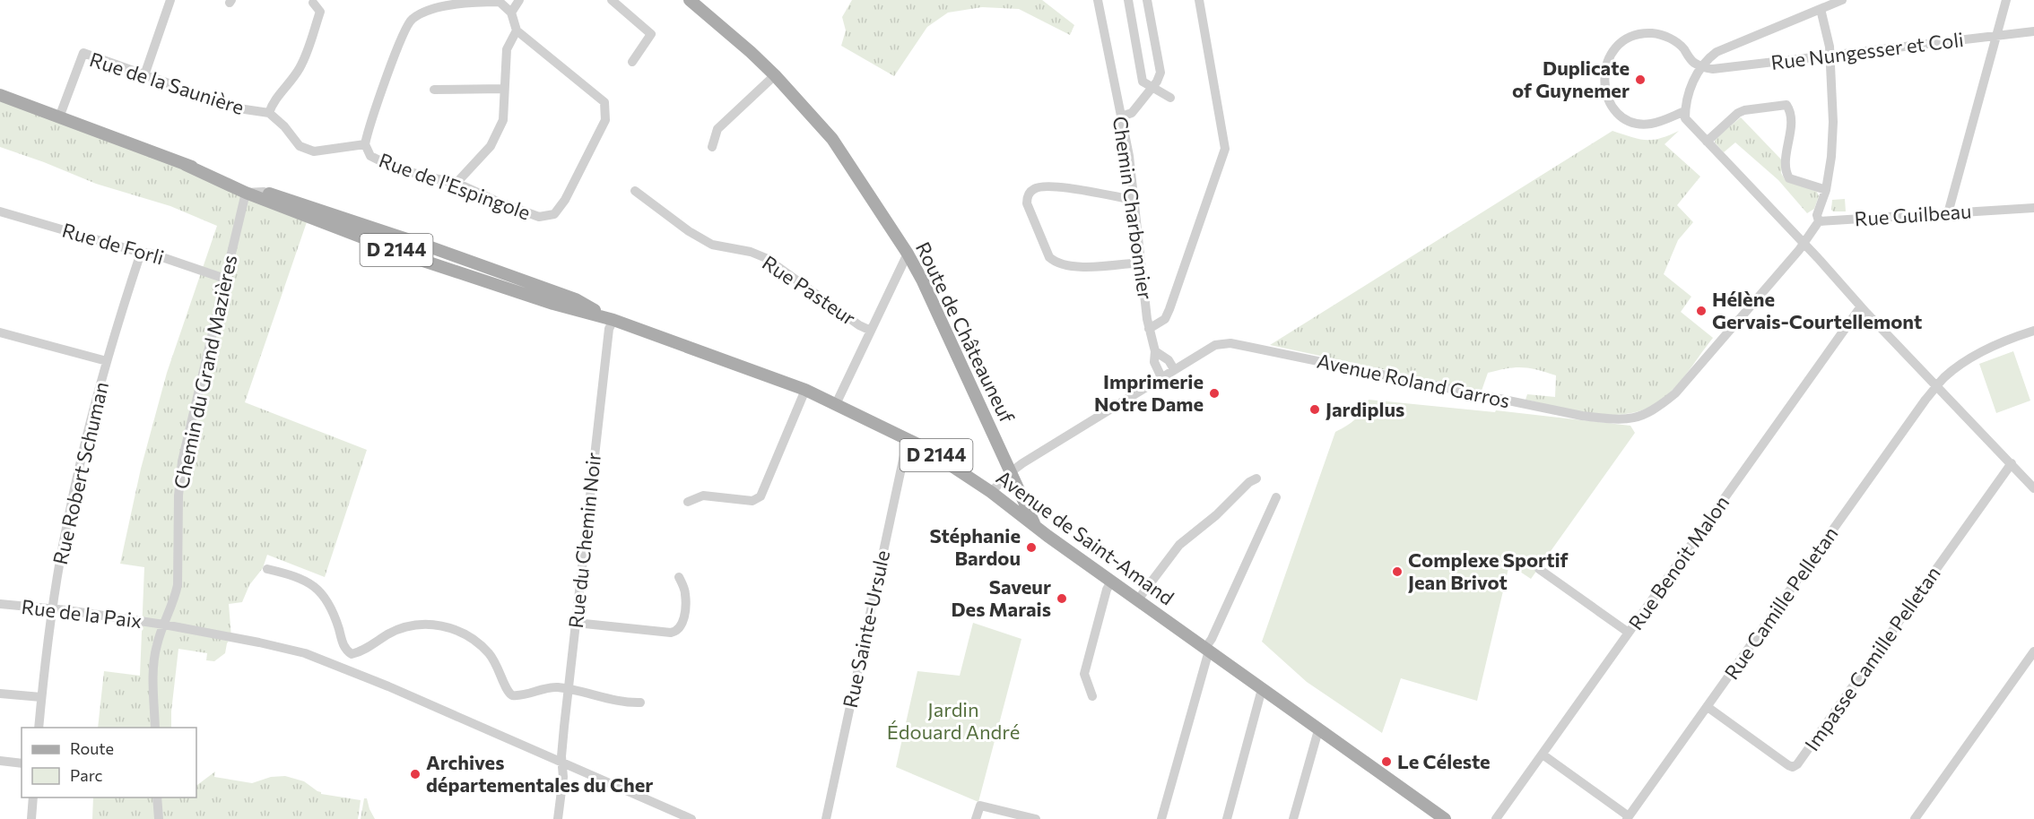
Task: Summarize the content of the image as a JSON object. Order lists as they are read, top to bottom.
{
  "streets": {
    "main road": ["D 2144", "Route de Châteauneuf", "Avenue de Saint-Amand"],
    "street": [
      "Rue Nungesser et Coli",
      "Rue de la Saunière",
      "Rue de l'Espingole",
      "Chemin Charbonnier",
      "Rue Guilbeau",
      "Rue de Forli",
      "Rue Pasteur",
      "Chemin du Grand Mazières",
      "Avenue Roland Garros",
      "Rue Robert Schuman",
      "Rue du Chemin Noir",
      "Rue Benoit Malon",
      "Rue Camille Pelletan",
      "Rue de la Paix",
      "Rue Sainte-Ursule",
      "Impasse Camille Pelletan"
    ]
  },
  "crossings": [
    ["Rue de la Saunière", "Rue de l'Espingole"],
    ["Rue de la Saunière", "Avenue de Saint-Amand"],
    ["Chemin Charbonnier", "Avenue Roland Garros"],
    ["Rue de Forli", "Chemin du Grand Mazières"],
    ["Rue de Forli", "Rue Robert Schuman"],
    ["Route de Châteauneuf", "Avenue Roland Garros"],
    ["Route de Châteauneuf", "Avenue de Saint-Amand"],
    ["Chemin du Grand Mazières", "Avenue de Saint-Amand"],
    ["Chemin du Grand Mazières", "Rue de la Paix"],
    ["Avenue Roland Garros", "Avenue de Saint-Amand"],
    ["Rue Robert Schuman", "Rue de la Paix"],
    ["Avenue de Saint-Amand", "Rue du Chemin Noir"],
    ["Avenue de Saint-Amand", "Rue Sainte-Ursule"],
    ["Rue du Chemin Noir", "Rue de la Paix"],
    ["Rue Camille Pelletan", "Impasse Camille Pelletan"]
  ],
  "parks": ["Jardin Édouard André"],
  "places": [
    "Duplicate of Guynemer",
    "Hélène Gervais-Courtellemont",
    "Imprimerie Notre Dame",
    "Jardiplus",
    "Stéphanie Bardou",
    "Complexe Sportif Jean Brivot",
    "Saveur Des Marais",
    "Le Céleste",
    "Archives départementales du Cher"
  ],
  "legend": ["Route", "Parc"]
}
